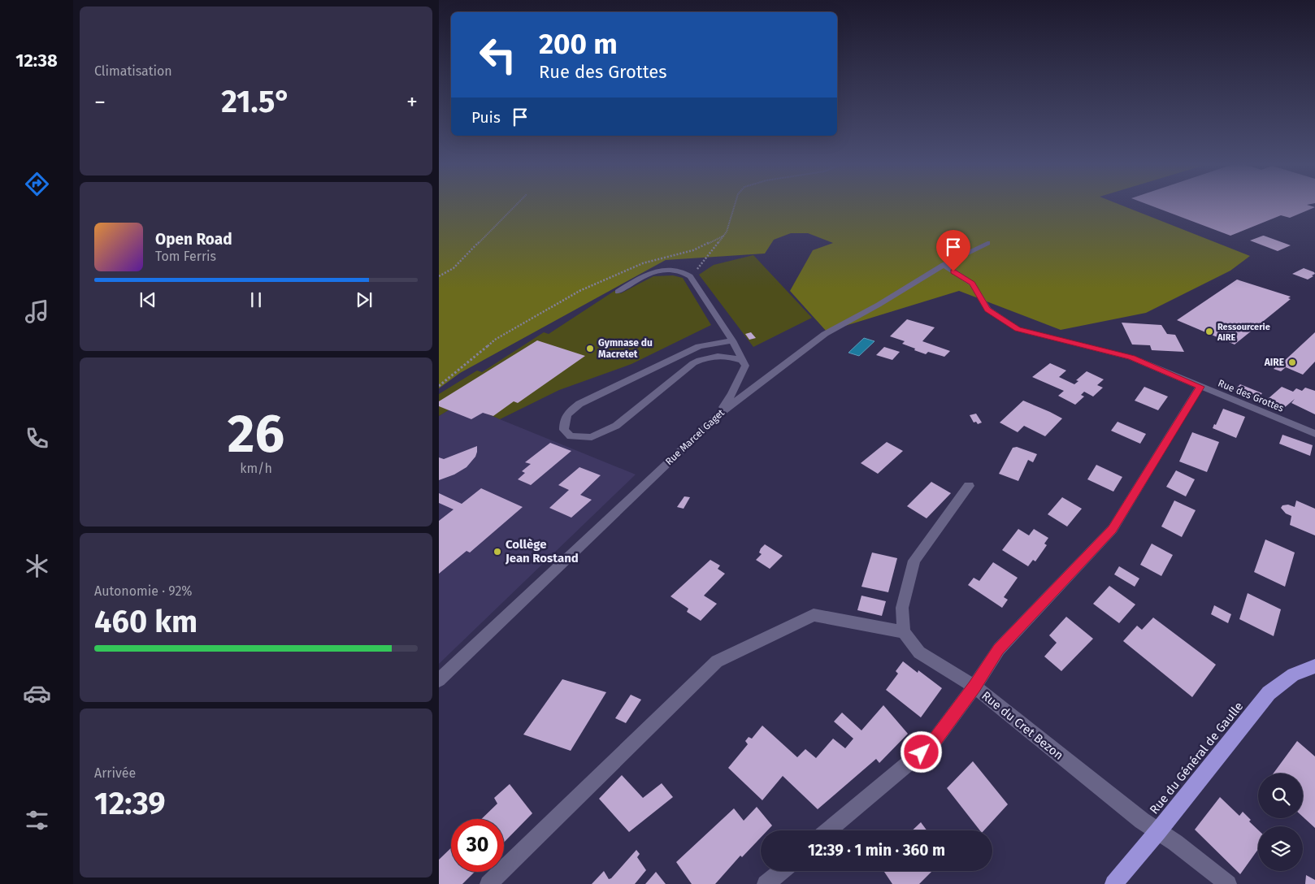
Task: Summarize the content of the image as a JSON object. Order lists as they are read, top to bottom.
{
  "streets": {
    "main road": ["Rue du Général de Gaulle"],
    "street": ["Rue des Grottes", "Rue Marcel Gaget", "Rue du Cret Bezon"]
  },
  "crossings": [
    ["Rue des Grottes", "Rue Marcel Gaget"],
    ["Rue du Cret Bezon", "Rue du Général de Gaulle"]
  ],
  "places": [
    "Ressourcerie AIRE",
    "Gymnase du Macretet",
    "AIRE",
    "Collège Jean Rostand"
  ],
  "page": {
    "tabs": "12:38",
    "tile": [
      "Climatisation",
      ["26", "km/h"],
      ["Autonomie · 92%", "460 km"],
      ["Arrivée", "12:39"]
    ],
    "turn": ["200 m", "Rue des Grottes"],
    "heat": ["−", "21.5°", "+"],
    "then": "Puis",
    "song": ["Open Road", "Tom Ferris"],
    "limit": "30",
    "trip": "12:39 · 1 min · 360 m"
  }
}
